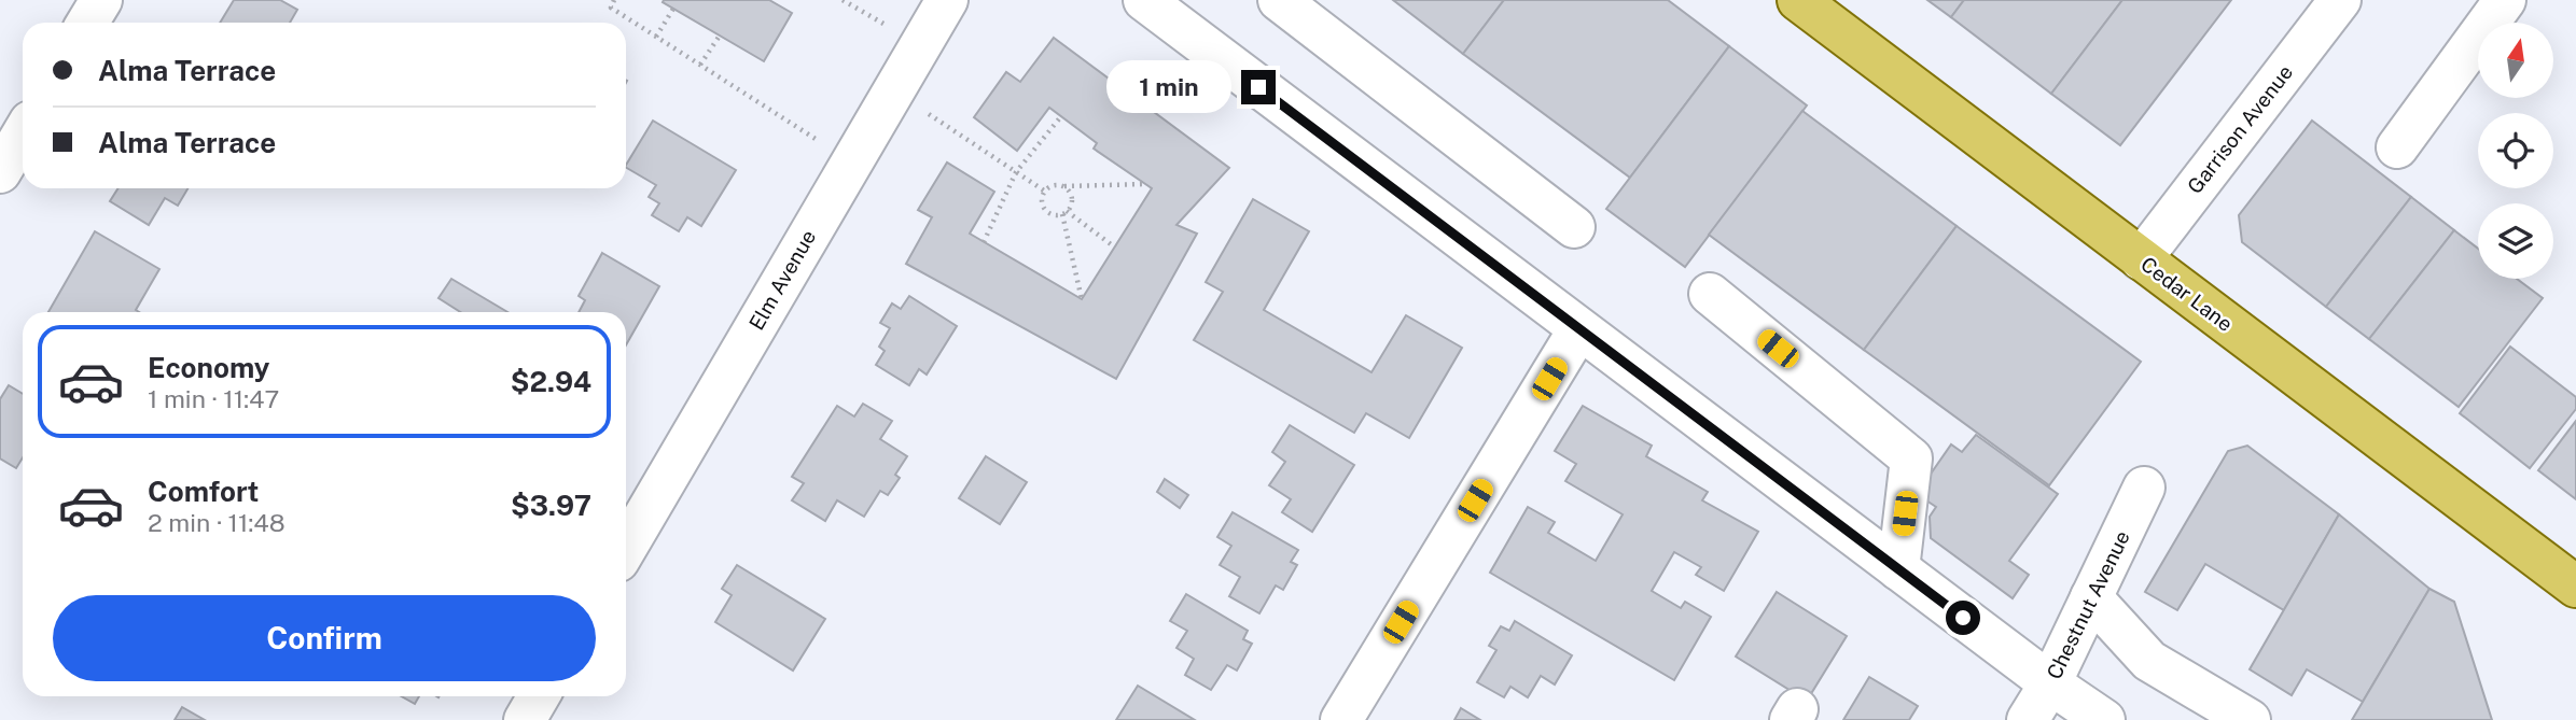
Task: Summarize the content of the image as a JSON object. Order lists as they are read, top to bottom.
{
  "streets": {
    "main road": ["Cedar Lane"],
    "street": ["Garrison Avenue", "Elm Avenue", "Chestnut Avenue"]
  },
  "crossings": [
    ["Garrison Avenue", "Cedar Lane"]
  ],
  "north": "top",
  "page": {
    "banner": ["Alma Terrace", "Alma Terrace"],
    "bubble": "1 min",
    "list": [
      {
        "name": "Economy",
        "note": "1 min · 11:47",
        "value": "$2.94"
      },
      {
        "name": "Comfort",
        "note": "2 min · 11:48",
        "value": "$3.97"
      }
    ],
    "buttons": "Confirm"
  }
}
